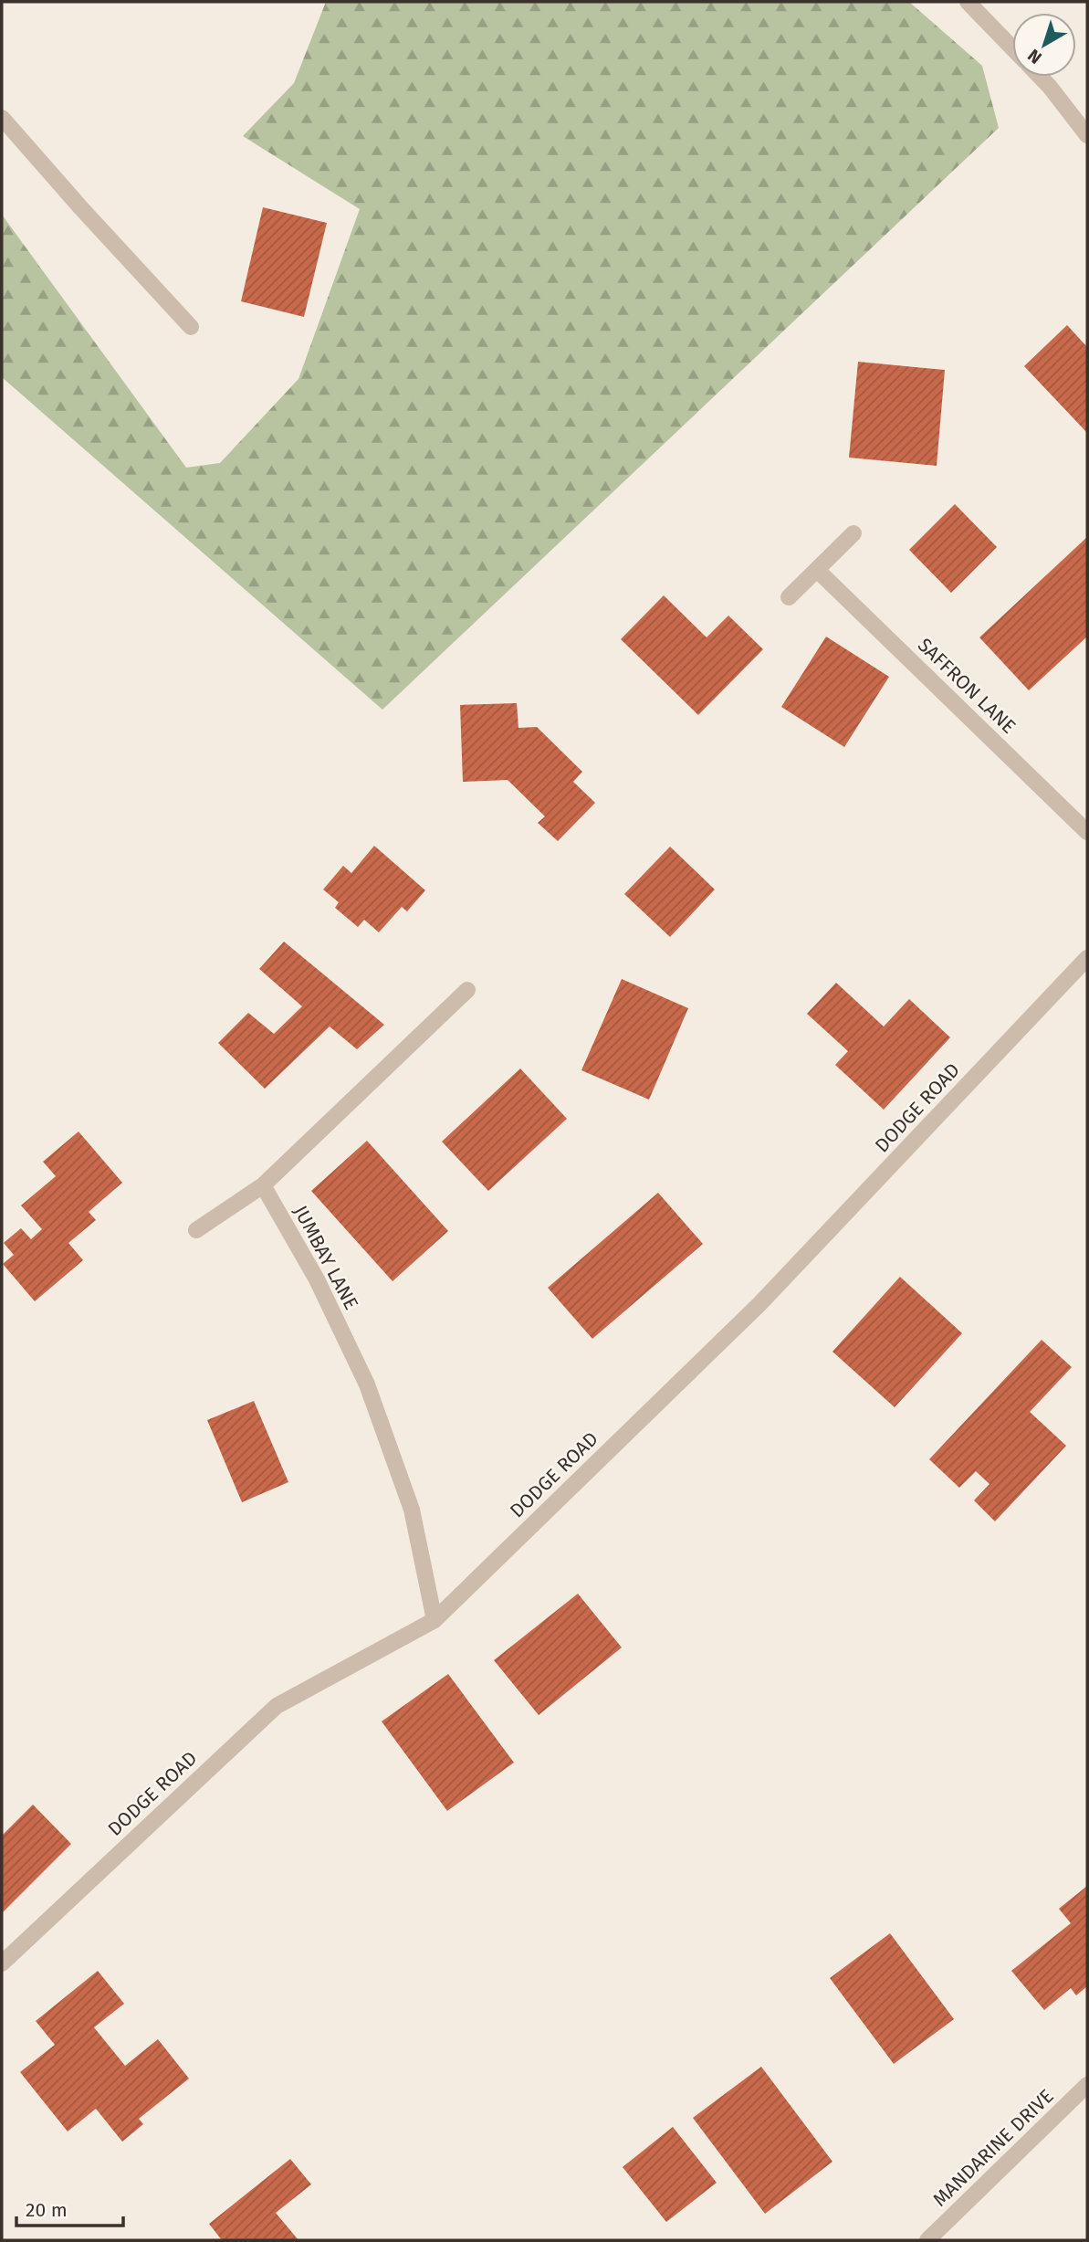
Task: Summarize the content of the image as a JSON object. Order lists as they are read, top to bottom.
{
  "streets": {
    "street": [
      "SAFFRON LANE",
      "DODGE ROAD",
      "JUMBAY LANE",
      "MANDARINE DRIVE"
    ]
  },
  "crossings": [
    ["DODGE ROAD", "JUMBAY LANE"]
  ],
  "scale_bar": "20 m",
  "north": "bottom left"
}
